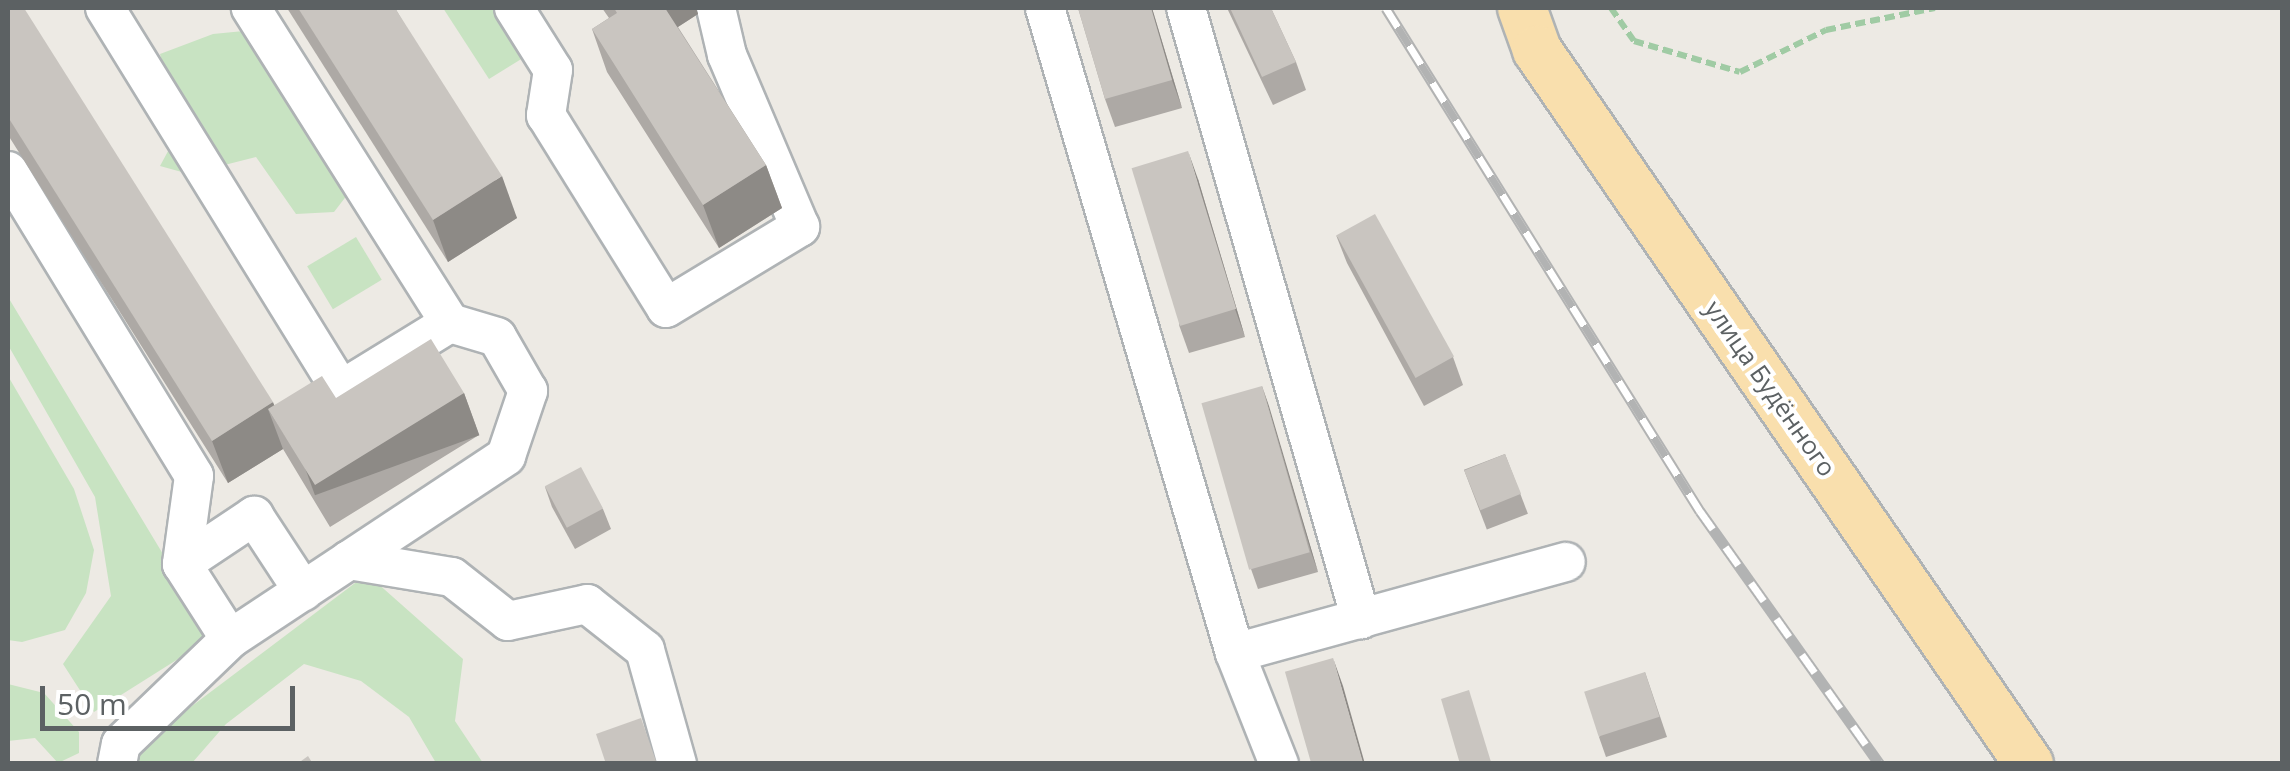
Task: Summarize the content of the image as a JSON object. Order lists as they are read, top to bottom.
{
  "streets": {
    "main road": ["улица Будённого"]
  },
  "scale_bar": "50 m"
}
